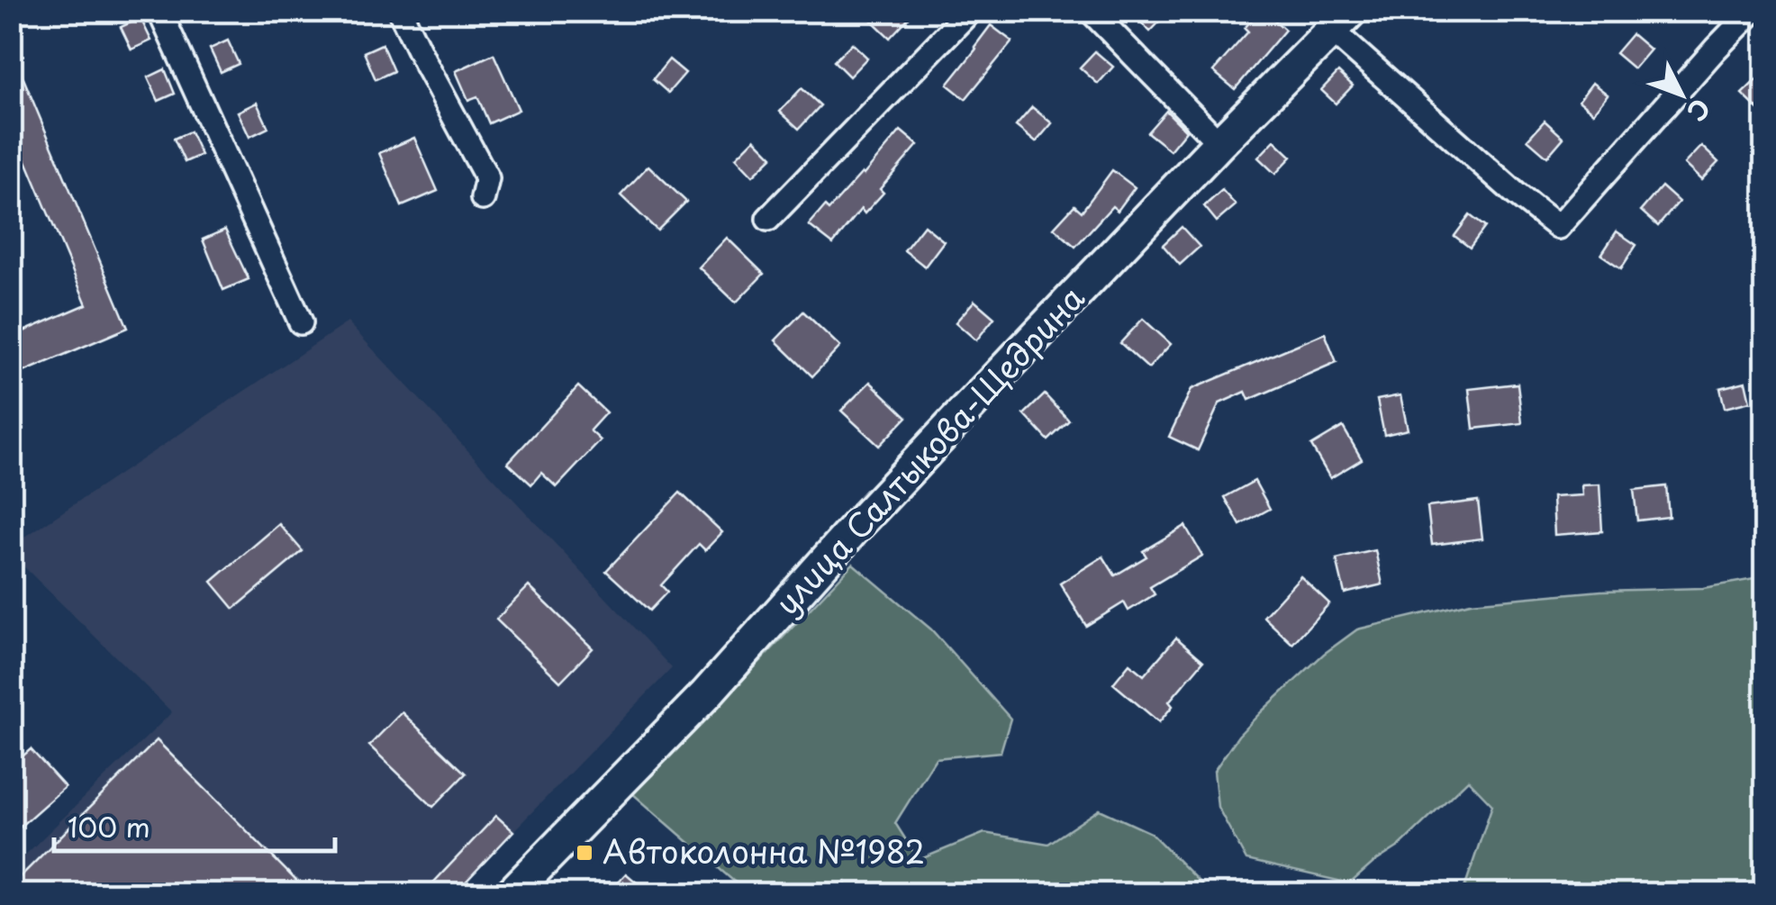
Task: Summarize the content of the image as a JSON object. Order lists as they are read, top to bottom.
{
  "streets": {
    "street": ["улица Салтыкова-Щедрина"]
  },
  "places": {
    "transit": ["Автоколонна №1982"]
  },
  "scale_bar": "100 m",
  "north": "bottom right"
}
